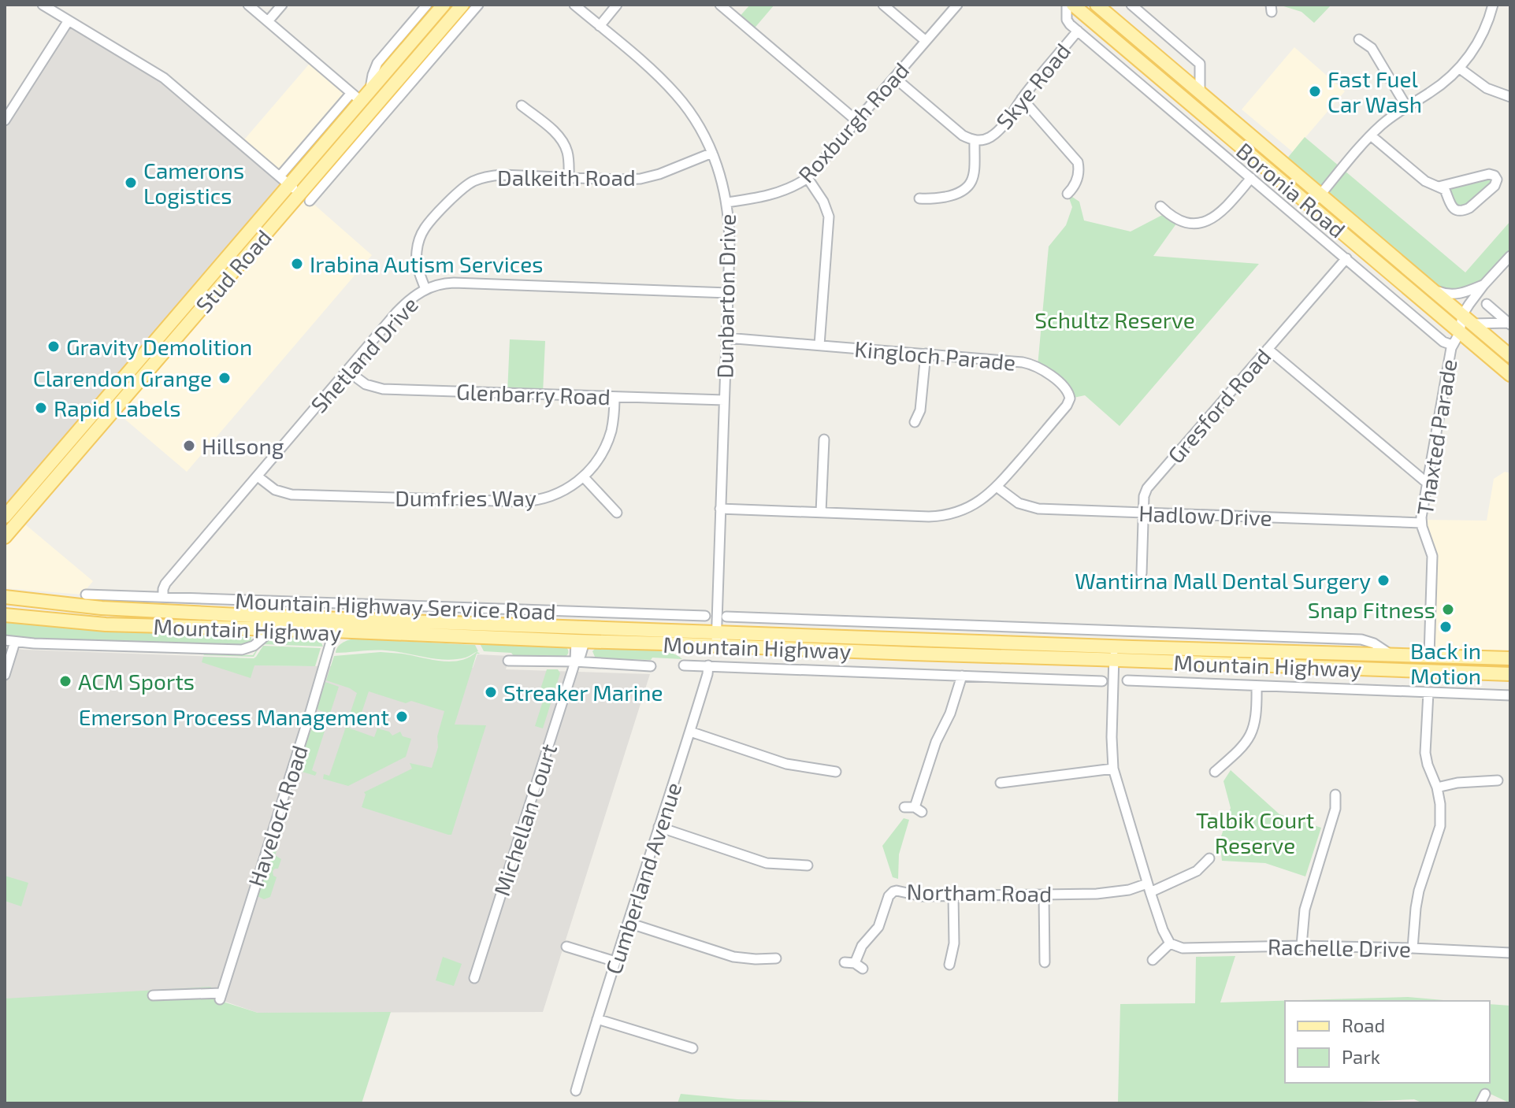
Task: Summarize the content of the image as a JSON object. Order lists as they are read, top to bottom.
{
  "streets": {
    "main road": ["Boronia Road", "Stud Road", "Mountain Highway"],
    "street": [
      "Skye Road",
      "Roxburgh Road",
      "Dalkeith Road",
      "Dunbarton Drive",
      "Shetland Drive",
      "Kingloch Parade",
      "Glenbarry Road",
      "Gresford Road",
      "Thaxted Parade",
      "Dumfries Way",
      "Hadlow Drive",
      "Mountain Highway Service Road",
      "Havelock Road",
      "Michellan Court",
      "Cumberland Avenue",
      "Northam Road",
      "Rachelle Drive"
    ]
  },
  "crossings": [
    ["Skye Road", "Roxburgh Road"],
    ["Skye Road", "Boronia Road"],
    ["Roxburgh Road", "Dunbarton Drive"],
    ["Dalkeith Road", "Dunbarton Drive"],
    ["Dalkeith Road", "Shetland Drive"],
    ["Boronia Road", "Gresford Road"],
    ["Boronia Road", "Thaxted Parade"],
    ["Dunbarton Drive", "Shetland Drive"],
    ["Dunbarton Drive", "Kingloch Parade"],
    ["Dunbarton Drive", "Glenbarry Road"],
    ["Dunbarton Drive", "Mountain Highway"],
    ["Shetland Drive", "Glenbarry Road"],
    ["Shetland Drive", "Dumfries Way"],
    ["Shetland Drive", "Mountain Highway Service Road"],
    ["Kingloch Parade", "Hadlow Drive"],
    ["Glenbarry Road", "Dumfries Way"],
    ["Gresford Road", "Hadlow Drive"],
    ["Thaxted Parade", "Hadlow Drive"],
    ["Thaxted Parade", "Mountain Highway"],
    ["Mountain Highway", "Havelock Road"],
    ["Mountain Highway", "Michellan Court"]
  ],
  "parks": ["Schultz Reserve", "Talbik Court Reserve"],
  "places": [
    "Fast Fuel Car Wash",
    "Camerons Logistics",
    "Irabina Autism Services",
    "Gravity Demolition",
    "Clarendon Grange",
    "Rapid Labels",
    "Hillsong",
    "Wantirna Mall Dental Surgery",
    "Snap Fitness",
    "Back in Motion",
    "ACM Sports",
    "Streaker Marine",
    "Emerson Process Management"
  ],
  "legend": ["Road", "Park"]
}
